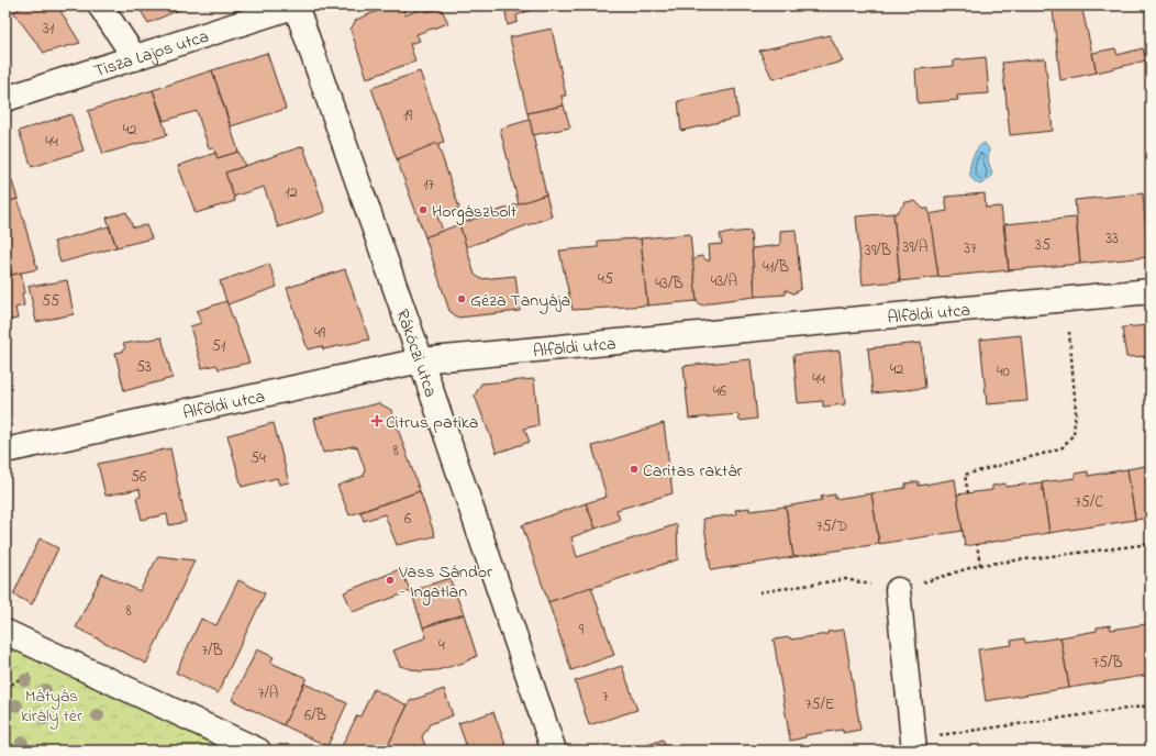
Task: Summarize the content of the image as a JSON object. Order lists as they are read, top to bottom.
{
  "streets": {
    "street": ["Tisza Lajos utca", "Alföldi utca", "Rákóczi utca"]
  },
  "crossings": [
    ["Tisza Lajos utca", "Rákóczi utca"],
    ["Alföldi utca", "Rákóczi utca"]
  ],
  "parks": ["Mátyás király tér"],
  "places": {
    "other": [
      "Horgászbolt",
      "Géza Tanyája",
      "Caritas raktár",
      "Vass Sándor - Ingatlan"
    ],
    "health": ["Citrus patika"]
  },
  "house_numbers": [
    "31",
    "19",
    "42",
    "44",
    "17",
    "12",
    "33",
    "35",
    "39/A",
    "37",
    "39/B",
    "41/B",
    "45",
    "43/A",
    "43/B",
    "55",
    "49",
    "51",
    "53",
    "42",
    "40",
    "44",
    "46",
    "8",
    "54",
    "56",
    "75/C",
    "6",
    "75/D",
    "8",
    "9",
    "4",
    "7/B",
    "75/B",
    "7/A",
    "7",
    "75/E",
    "6/B"
  ]
}
